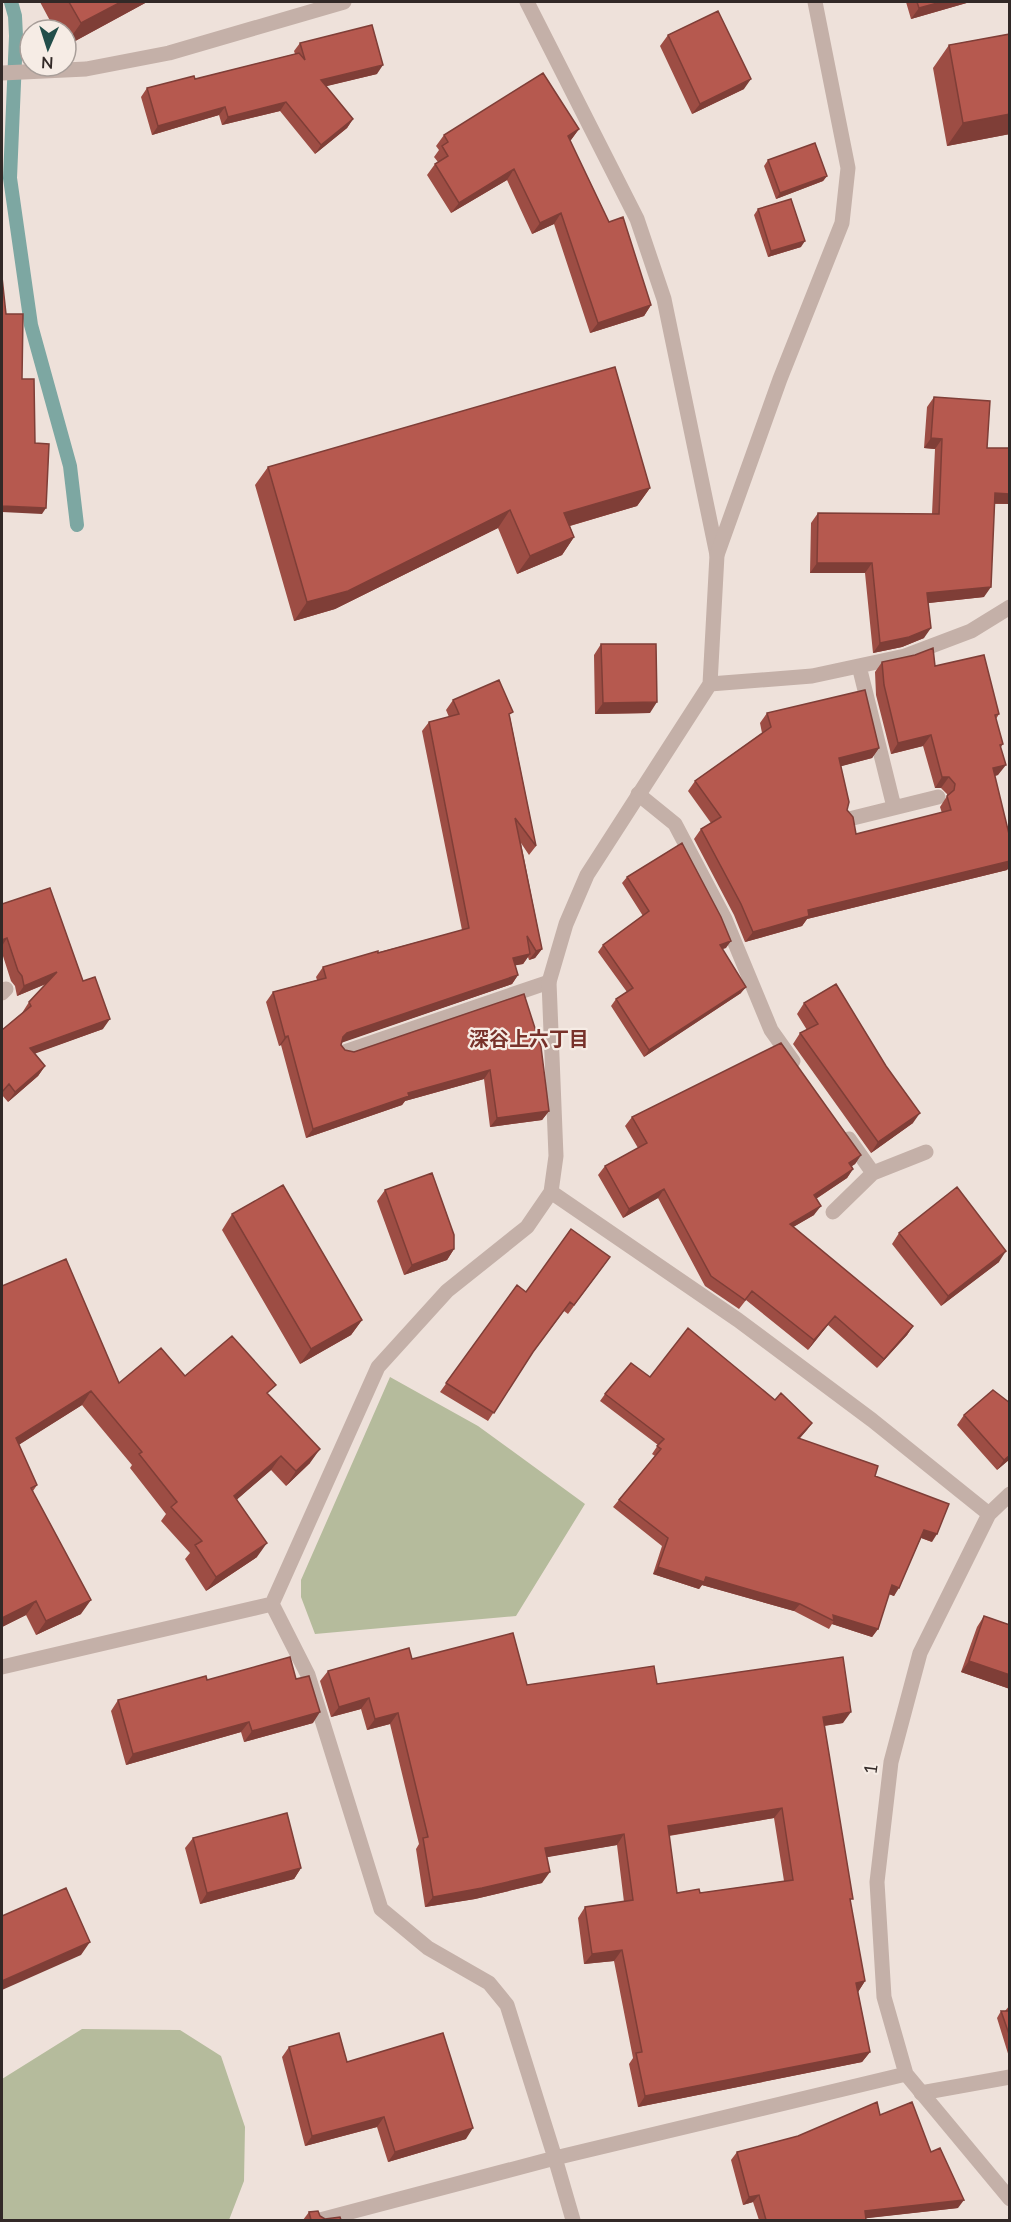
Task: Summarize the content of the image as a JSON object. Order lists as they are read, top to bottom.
{
  "streets": {
    "street": ["1"]
  },
  "districts": ["深谷上六丁目"],
  "north": "bottom"
}
